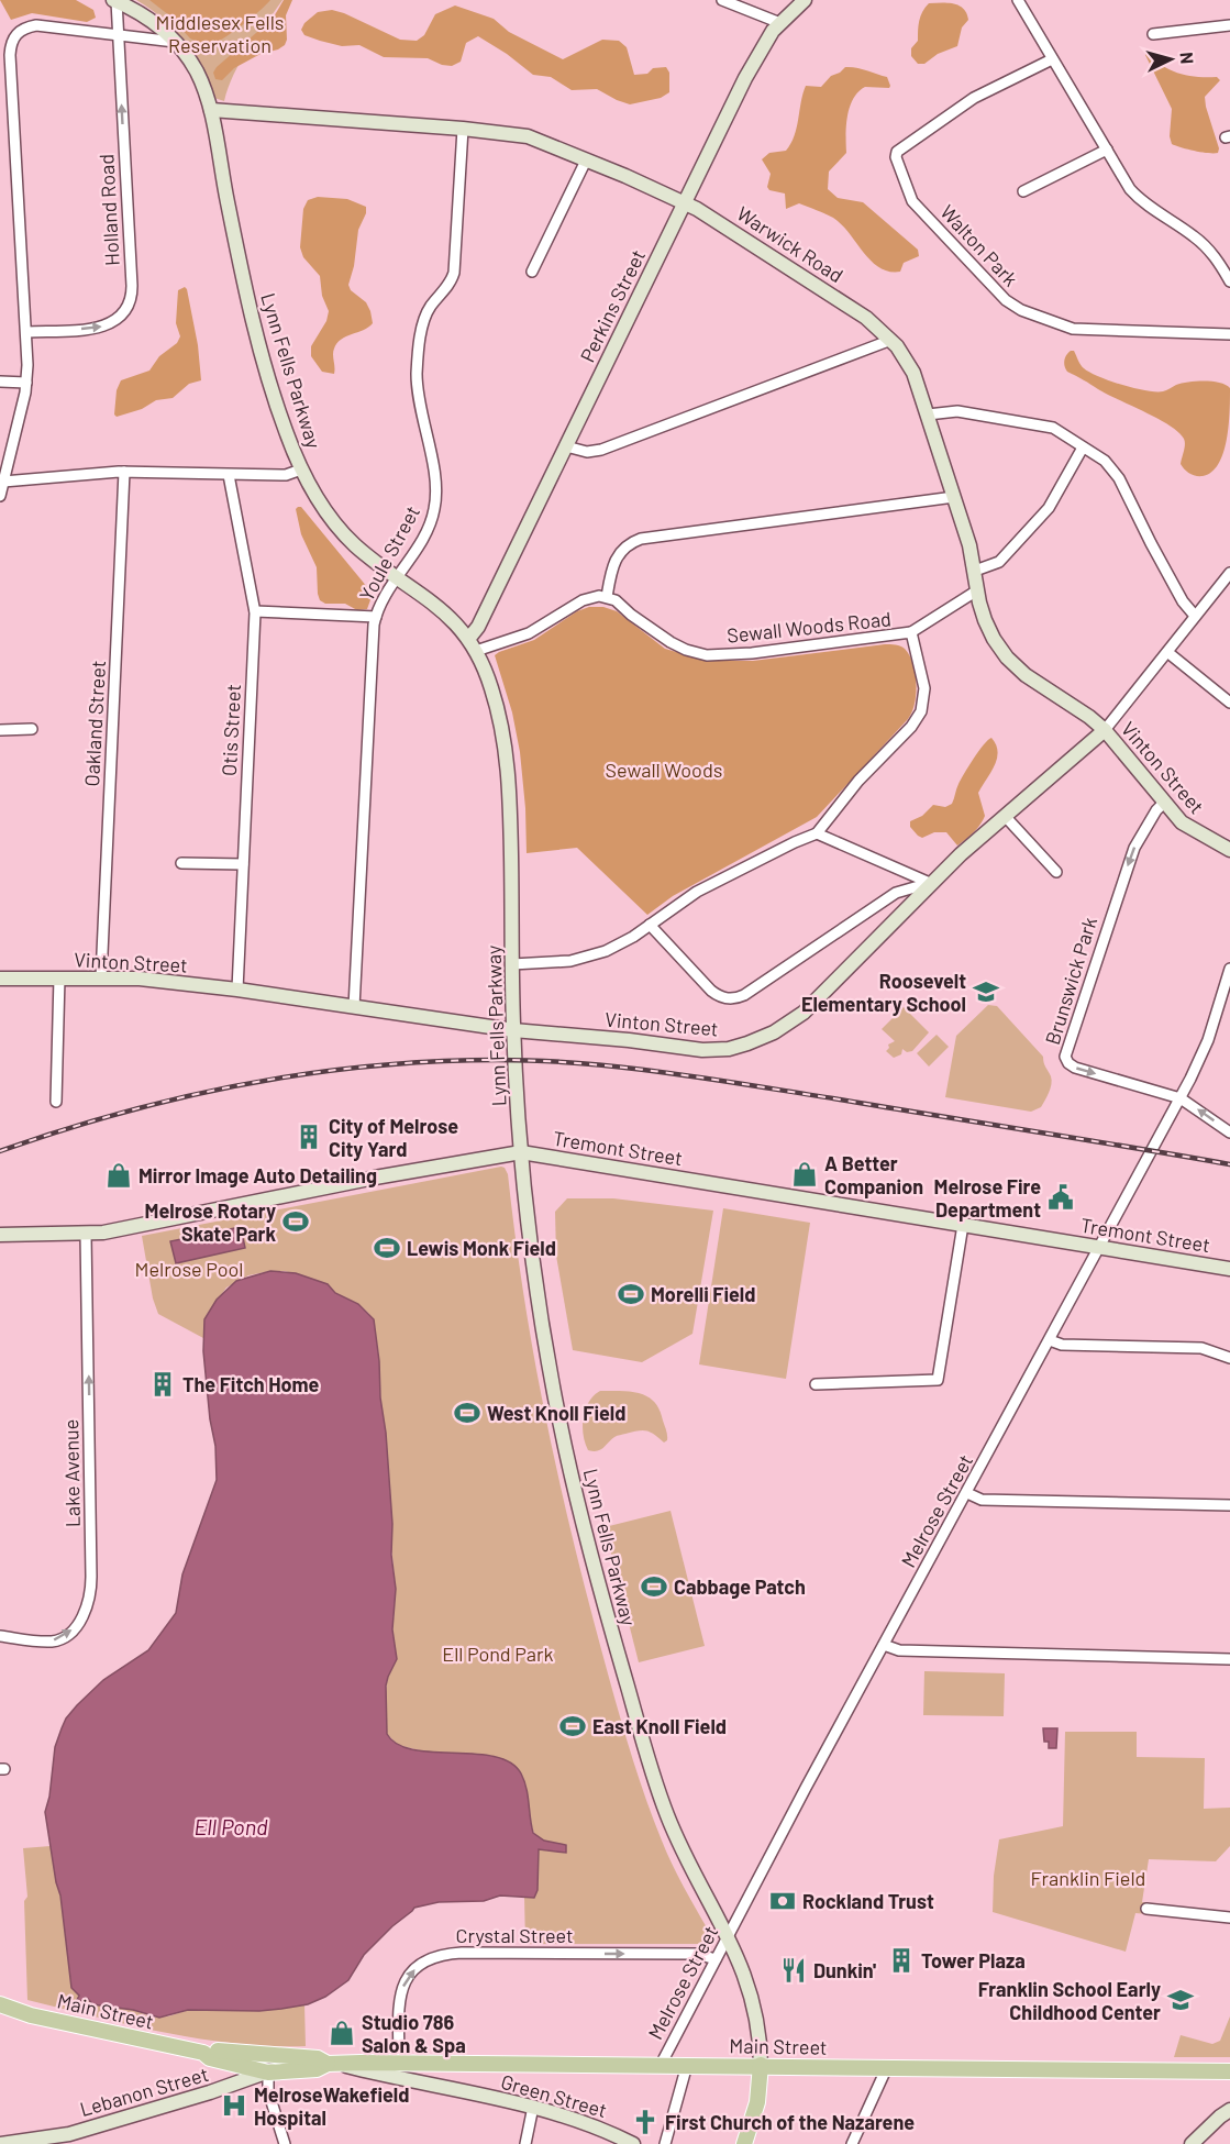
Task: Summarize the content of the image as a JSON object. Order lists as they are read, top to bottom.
{
  "streets": {
    "main road": [
      "Warwick Road",
      "Perkins Street",
      "Lynn Fells Parkway",
      "Vinton Street",
      "Tremont Street",
      "Main Street",
      "Lebanon Street",
      "Green Street"
    ],
    "street": [
      "Holland Road",
      "Walton Park",
      "Youle Street",
      "Sewall Woods Road",
      "Oakland Street",
      "Otis Street",
      "Brunswick Park",
      "Lake Avenue",
      "Melrose Street",
      "Crystal Street"
    ]
  },
  "crossings": [
    ["Holland Road", "Lynn Fells Parkway"],
    ["Warwick Road", "Perkins Street"],
    ["Warwick Road", "Lynn Fells Parkway"],
    ["Warwick Road", "Youle Street"],
    ["Warwick Road", "Vinton Street"],
    ["Perkins Street", "Lynn Fells Parkway"],
    ["Lynn Fells Parkway", "Youle Street"],
    ["Lynn Fells Parkway", "Sewall Woods Road"],
    ["Lynn Fells Parkway", "Vinton Street"],
    ["Lynn Fells Parkway", "Tremont Street"],
    ["Lynn Fells Parkway", "Melrose Street"],
    ["Lynn Fells Parkway", "Main Street"],
    ["Youle Street", "Vinton Street"],
    ["Oakland Street", "Vinton Street"],
    ["Otis Street", "Vinton Street"],
    ["Vinton Street", "Brunswick Park"],
    ["Brunswick Park", "Melrose Street"],
    ["Tremont Street", "Lake Avenue"],
    ["Tremont Street", "Melrose Street"],
    ["Melrose Street", "Crystal Street"],
    ["Melrose Street", "Main Street"],
    ["Crystal Street", "Main Street"],
    ["Main Street", "Lebanon Street"],
    ["Main Street", "Green Street"]
  ],
  "one_way": ["Holland Road", "Lake Avenue", "Crystal Street"],
  "water": ["Ell Pond"],
  "parks": [
    "Middlesex Fells Reservation",
    "Sewall Woods",
    "Melrose Pool",
    "Ell Pond Park",
    "Franklin Field"
  ],
  "places": {
    "school or university": ["Roosevelt Elementary School", "Franklin School Early Childhood Center"],
    "building": ["City of Melrose City Yard", "The Fitch Home", "Tower Plaza"],
    "shop": ["A Better Companion", "Mirror Image Auto Detailing", "Studio 786 Salon & Spa"],
    "public building": ["Melrose Fire Department"],
    "sports": [
      "Melrose Rotary Skate Park",
      "Lewis Monk Field",
      "Morelli Field",
      "West Knoll Field",
      "Cabbage Patch",
      "East Knoll Field"
    ],
    "bank": ["Rockland Trust"],
    "restaurant": ["Dunkin'"],
    "hospital": ["MelroseWakefield Hospital"],
    "church": ["First Church of the Nazarene"]
  },
  "north": "right"
}
